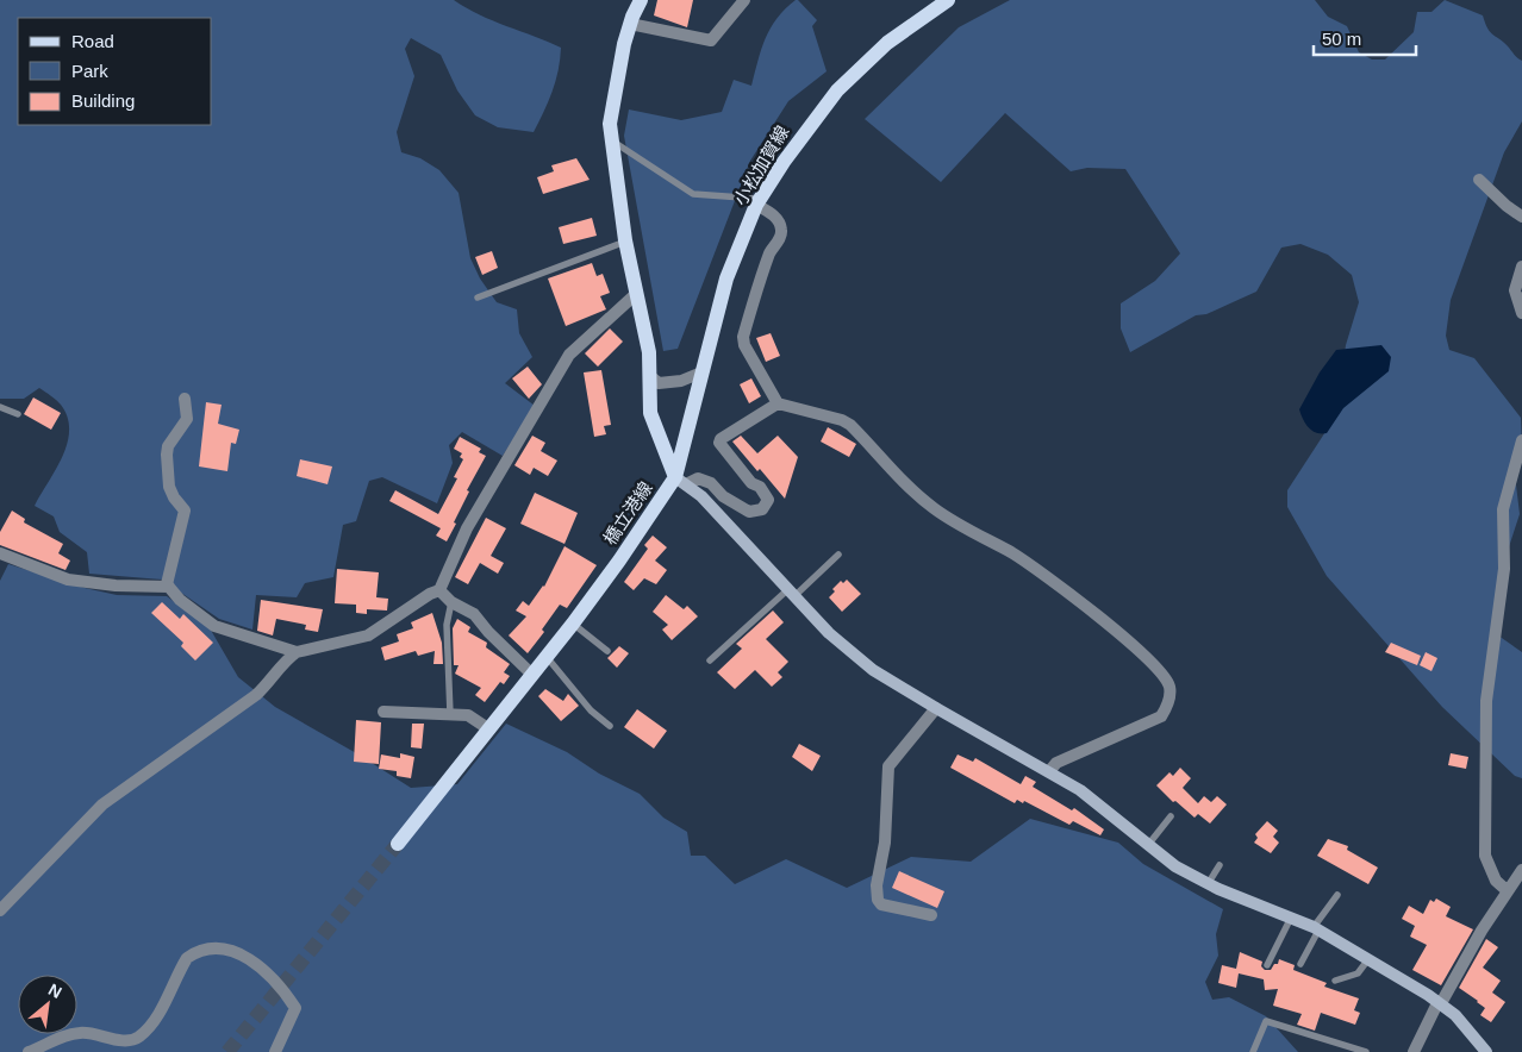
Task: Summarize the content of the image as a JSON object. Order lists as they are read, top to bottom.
{
  "streets": {
    "main road": ["小松加賀線", "橋立港線"]
  },
  "crossings": [
    ["小松加賀線", "橋立港線"]
  ],
  "legend": ["Road", "Park", "Building"],
  "scale_bar": "50 m",
  "north": "top right"
}
